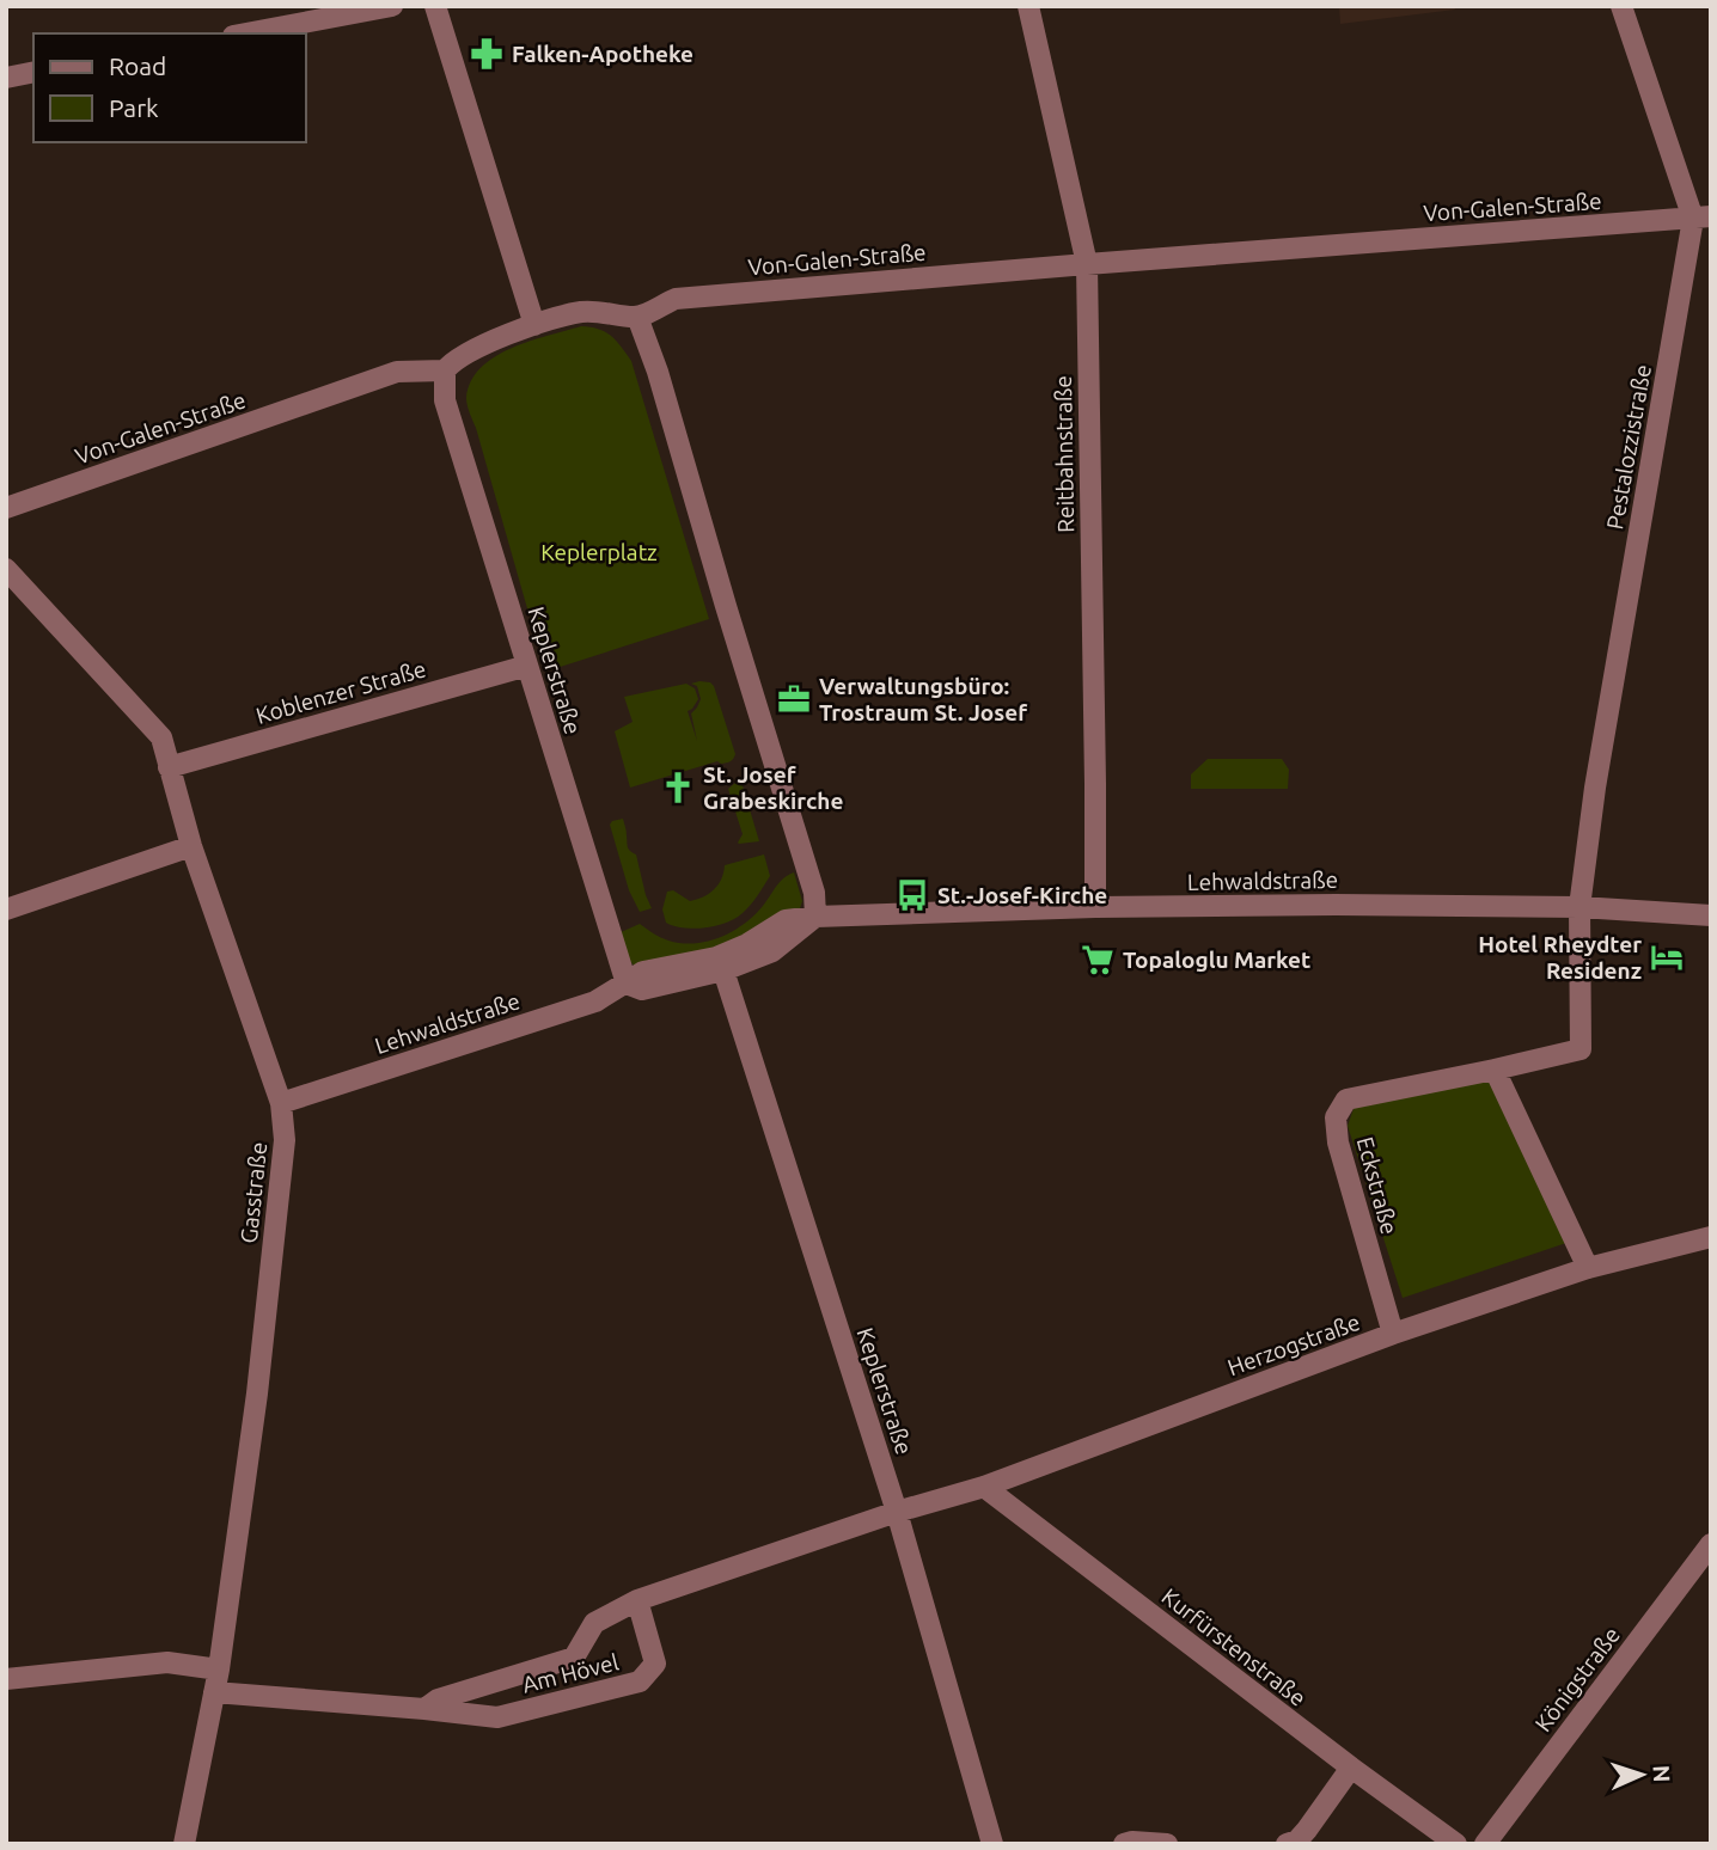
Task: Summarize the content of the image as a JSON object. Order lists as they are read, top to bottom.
{
  "streets": {
    "street": [
      "Von-Galen-Straße",
      "Pestalozzistraße",
      "Reitbahnstraße",
      "Keplerstraße",
      "Koblenzer Straße",
      "Lehwaldstraße",
      "Eckstraße",
      "Gasstraße",
      "Herzogstraße",
      "Kurfürstenstraße",
      "Am Hövel",
      "Königstraße"
    ]
  },
  "crossings": [
    ["Von-Galen-Straße", "Pestalozzistraße"],
    ["Von-Galen-Straße", "Reitbahnstraße"],
    ["Von-Galen-Straße", "Keplerstraße"],
    ["Pestalozzistraße", "Lehwaldstraße"],
    ["Pestalozzistraße", "Eckstraße"],
    ["Reitbahnstraße", "Lehwaldstraße"],
    ["Keplerstraße", "Koblenzer Straße"],
    ["Keplerstraße", "Lehwaldstraße"],
    ["Keplerstraße", "Herzogstraße"],
    ["Keplerstraße", "Am Hövel"],
    ["Koblenzer Straße", "Gasstraße"],
    ["Lehwaldstraße", "Gasstraße"],
    ["Eckstraße", "Herzogstraße"],
    ["Gasstraße", "Am Hövel"],
    ["Herzogstraße", "Kurfürstenstraße"],
    ["Herzogstraße", "Am Hövel"]
  ],
  "parks": ["Keplerplatz"],
  "places": {
    "pharmacy": ["Falken-Apotheke"],
    "office": ["Verwaltungsbüro: Trostraum St. Josef"],
    "church": ["St. Josef Grabeskirche"],
    "bus stop": ["St.-Josef-Kirche"],
    "hotel": ["Hotel Rheydter Residenz"],
    "supermarket": ["Topaloglu Market"]
  },
  "legend": ["Road", "Park"],
  "north": "right"
}
